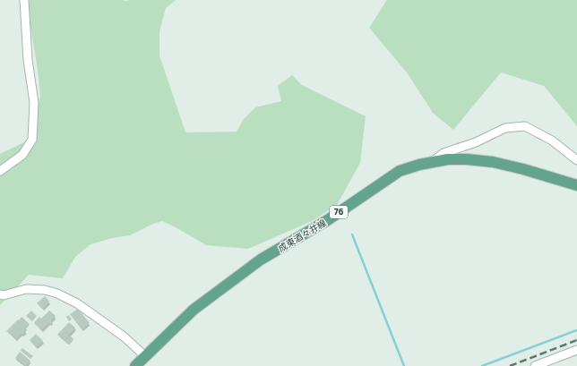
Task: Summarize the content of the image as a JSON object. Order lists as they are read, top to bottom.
{
  "streets": {
    "main road": ["76", "成東酒々井線"]
  }
}
